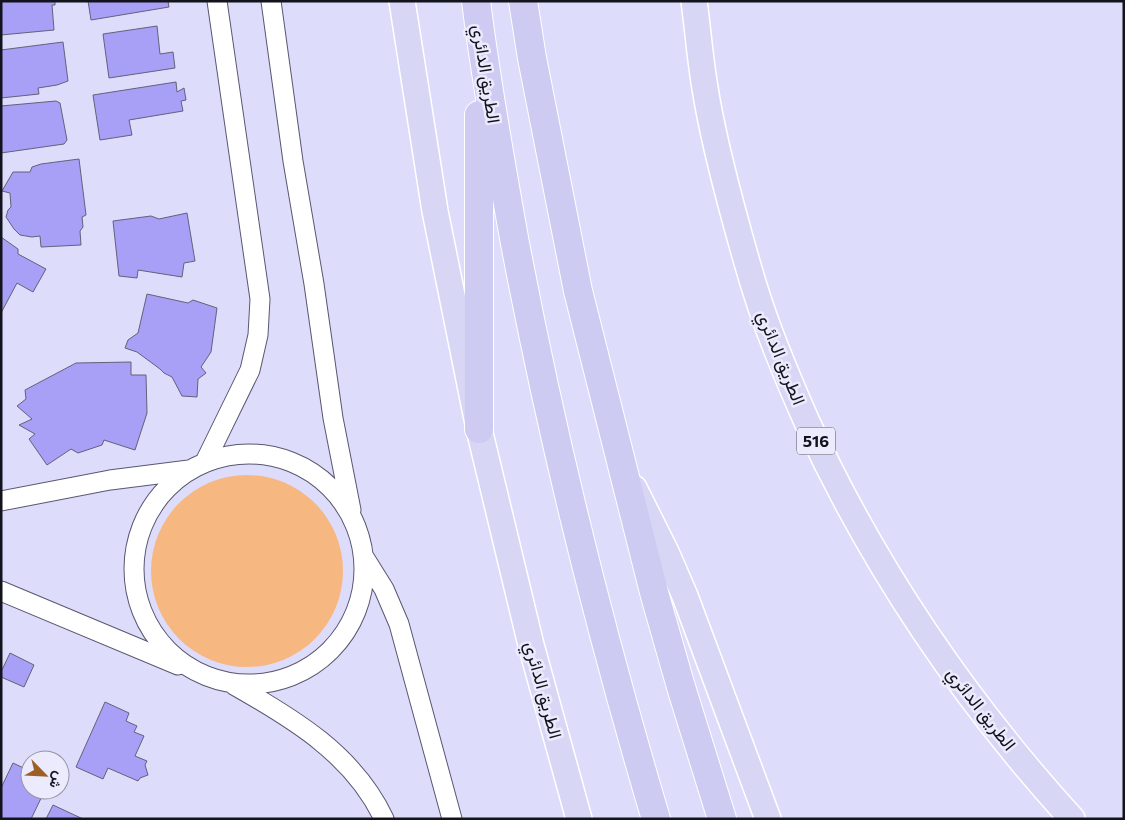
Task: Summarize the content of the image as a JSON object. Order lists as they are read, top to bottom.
{
  "streets": {
    "highway": ["الطريق الدائري", "516"]
  },
  "north": "bottom right"
}
